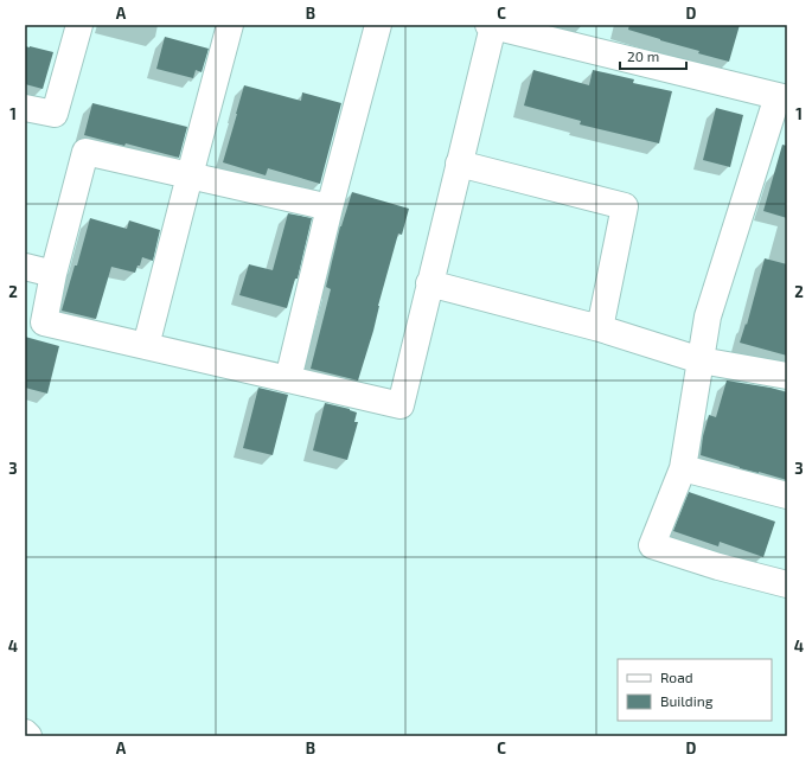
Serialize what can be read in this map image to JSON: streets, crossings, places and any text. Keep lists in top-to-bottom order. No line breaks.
{"legend":["Road","Building"],"scale_bar":"20 m","grid":{"columns":["A","B","C","D"],"rows":["1","2","3","4"]}}
